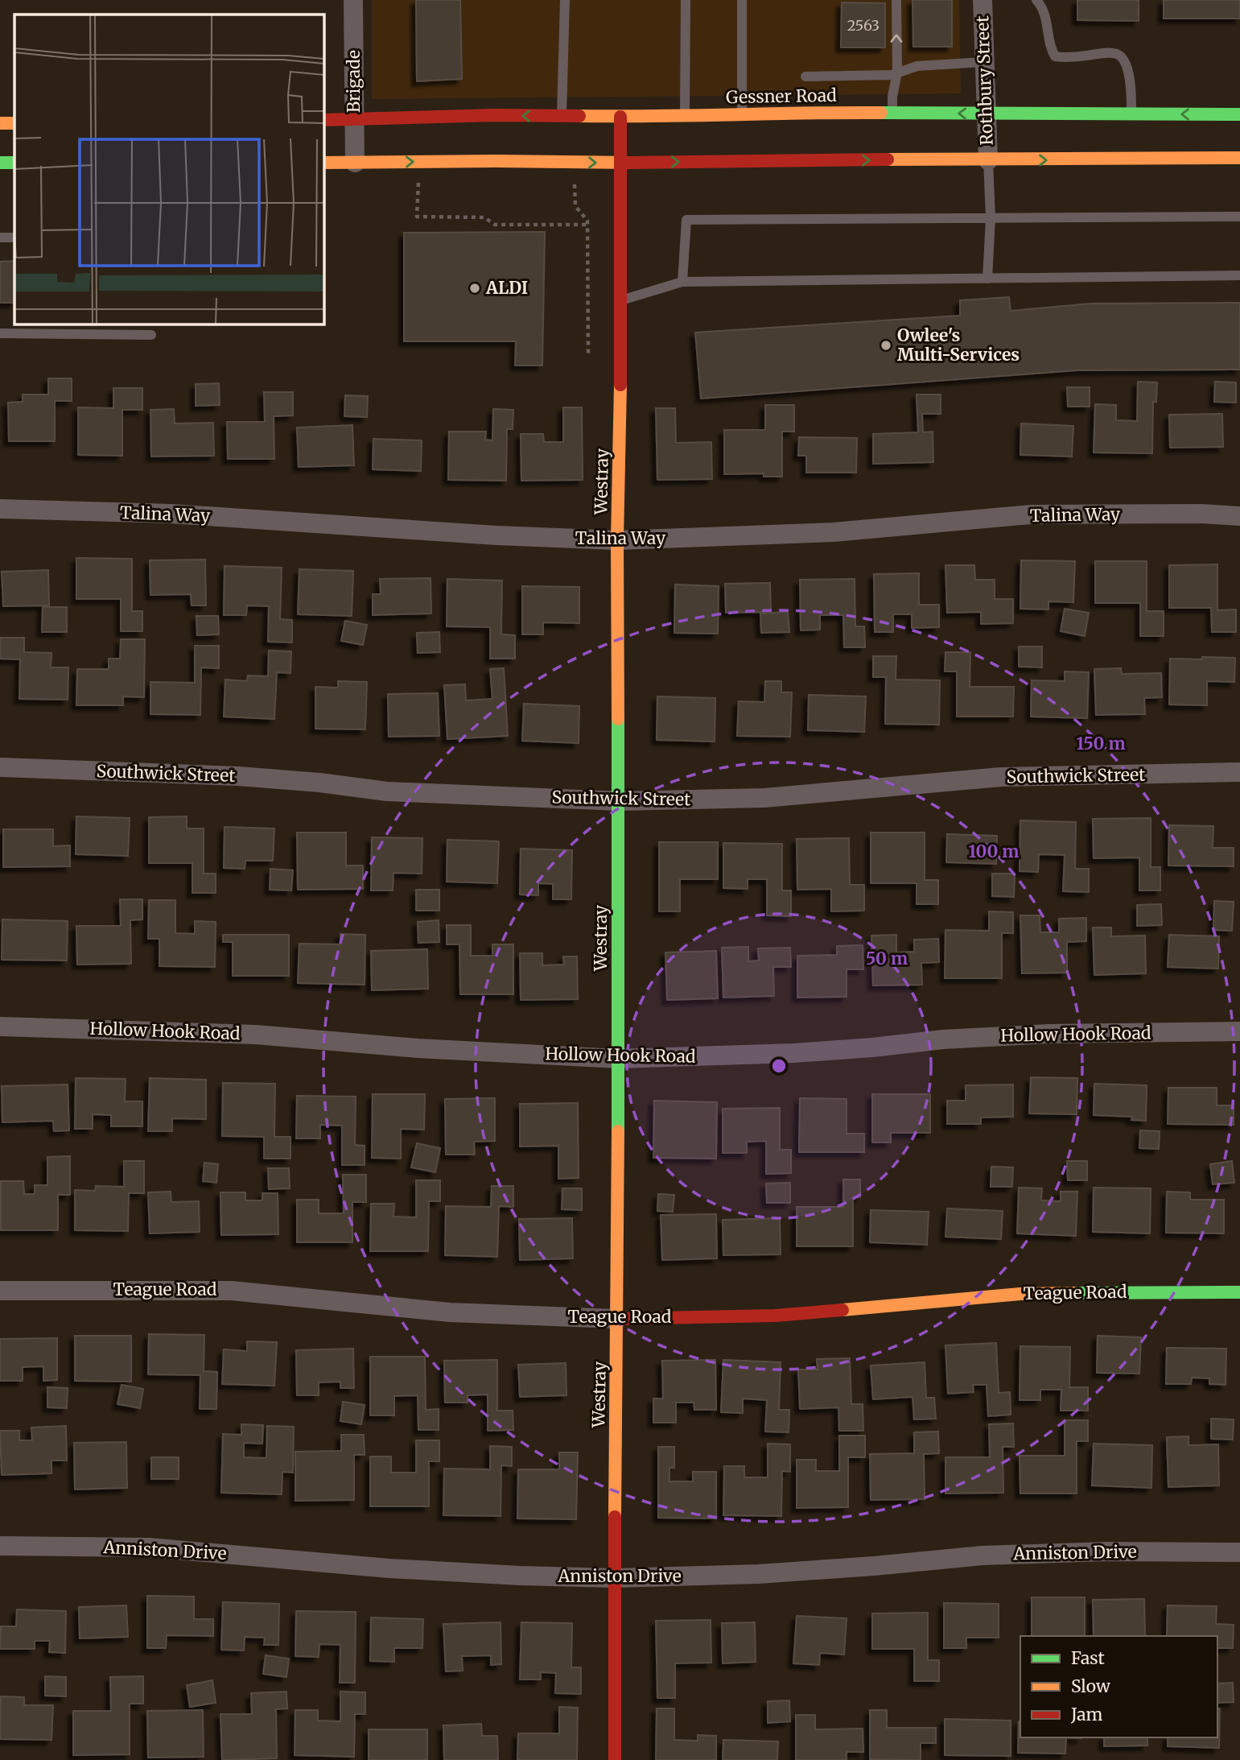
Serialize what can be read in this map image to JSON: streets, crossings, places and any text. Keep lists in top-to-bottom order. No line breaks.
{"streets":{"street":["Rothbury Street","Brigade","Gessner Road","Westray","Talina Way","Southwick Street","Hollow Hook Road","Teague Road","Anniston Drive"]},"crossings":[["Rothbury Street","Gessner Road"],["Brigade","Gessner Road"],["Gessner Road","Westray"],["Westray","Talina Way"],["Westray","Southwick Street"],["Westray","Hollow Hook Road"],["Westray","Teague Road"],["Westray","Anniston Drive"]],"places":["ALDI","Owlee's Multi-Services"],"house_numbers":["2563"],"legend":["Fast","Slow","Jam"],"rings":["150 m","100 m","50 m"]}
